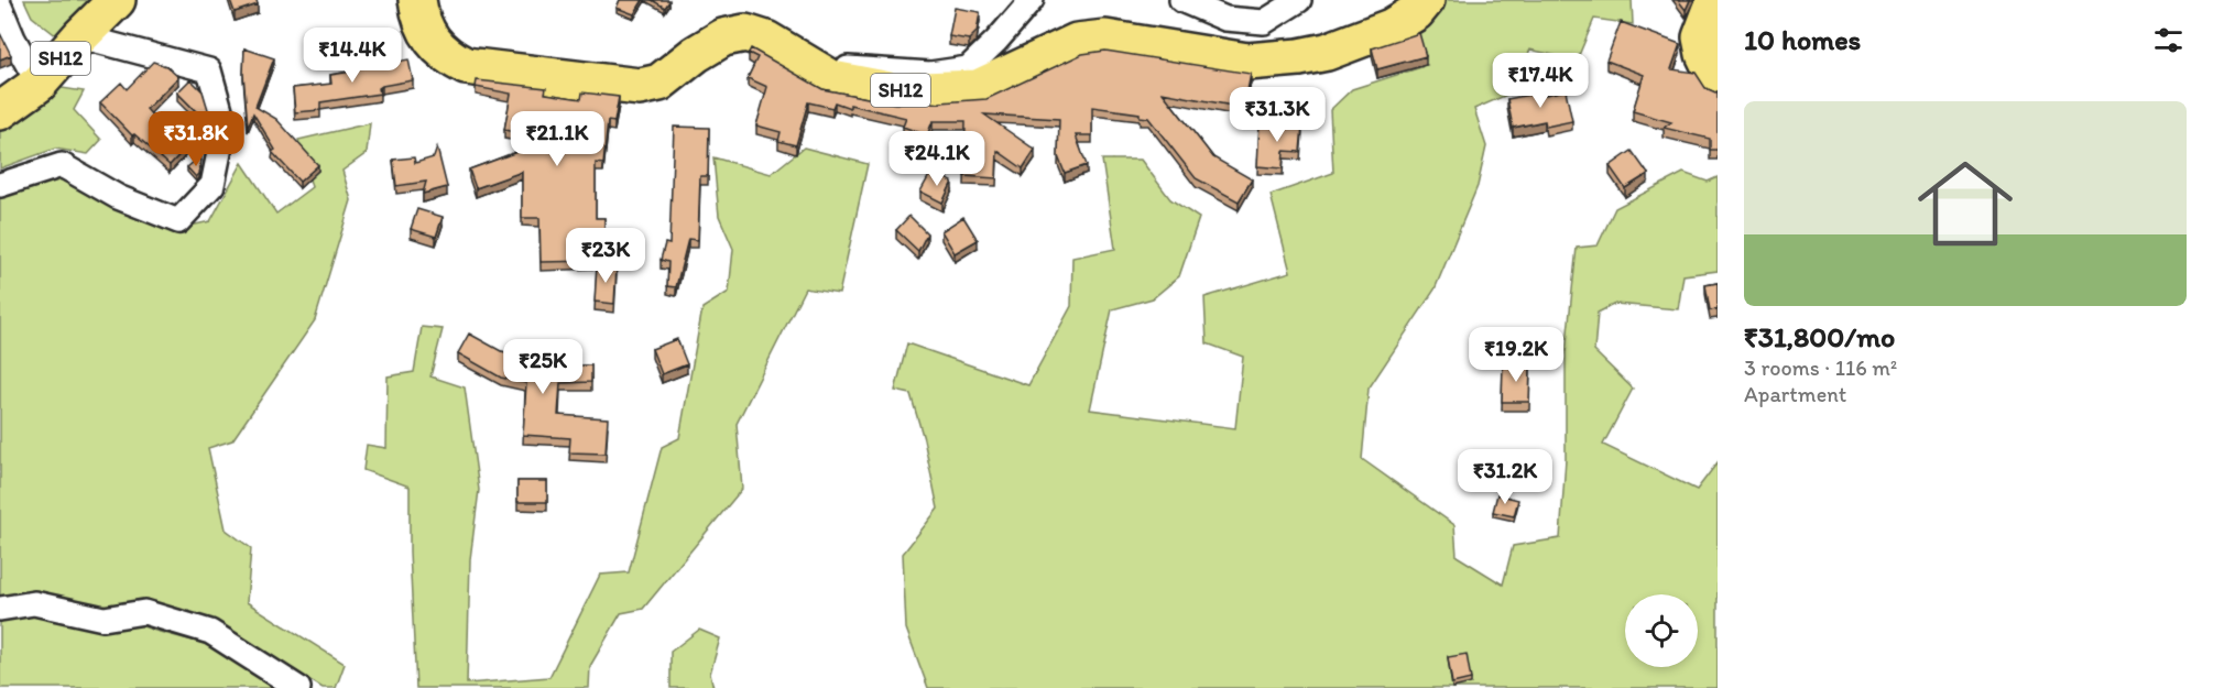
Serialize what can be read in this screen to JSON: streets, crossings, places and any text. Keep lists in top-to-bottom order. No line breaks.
{"streets":{"main road":["SH12"]},"page":{"heading":"10 homes","price":["₹14.4K","₹17.4K","₹31.3K","₹31.8K","₹21.1K","₹24.1K","₹23K","₹19.2K","₹25K","₹31.2K"],"list":[{"name":"₹31,800/mo","note":"3 rooms · 116 m² · Apartment"}]}}
